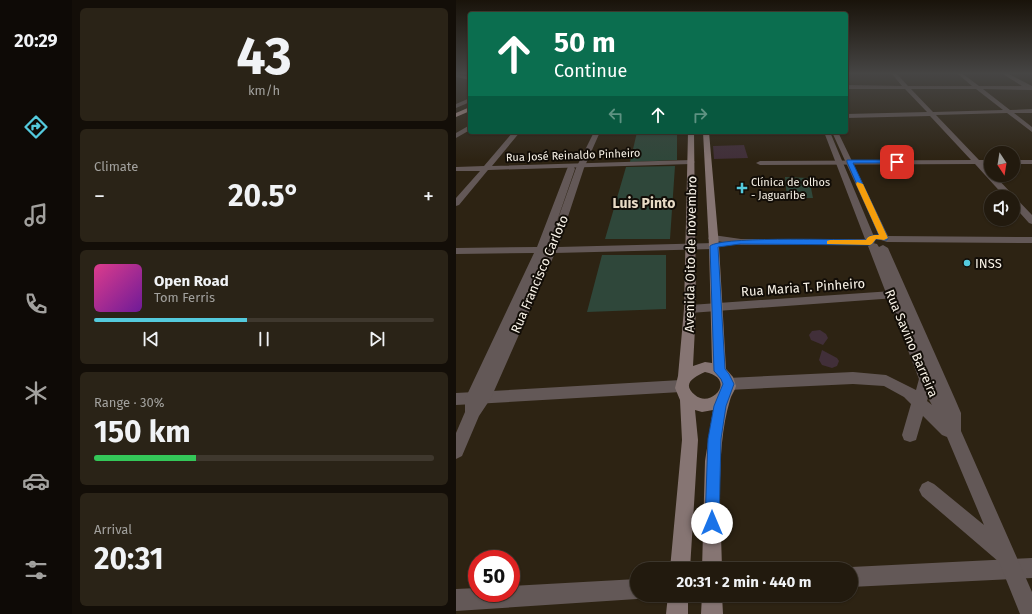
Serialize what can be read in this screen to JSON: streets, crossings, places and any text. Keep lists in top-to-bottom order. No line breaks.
{"streets":{"main road":["Avenida Oito de novembro"],"street":["Rua José Reinaldo Pinheiro","Rua Francisco Carloto","Rua Maria T. Pinheiro","Rua Savino Barreira"]},"crossings":[["Rua José Reinaldo Pinheiro","Avenida Oito de novembro"],["Rua José Reinaldo Pinheiro","Rua Francisco Carloto"],["Avenida Oito de novembro","Rua Maria T. Pinheiro"],["Avenida Oito de novembro","Rua Savino Barreira"],["Rua Maria T. Pinheiro","Rua Savino Barreira"]],"districts":["Luis Pinto"],"places":{"health":["Clínica de olhos - Jaguaribe"],"other":["INSS"]},"north":"bottom","page":{"tabs":"20:29","tile":[["43","km/h"],"Climate",["Range · 30%","150 km"],["Arrival","20:31"]],"turn":["50 m","Continue"],"heat":["−","20.5°","+"],"song":["Open Road","Tom Ferris"],"limit":"50","trip":"20:31 · 2 min · 440 m"}}
